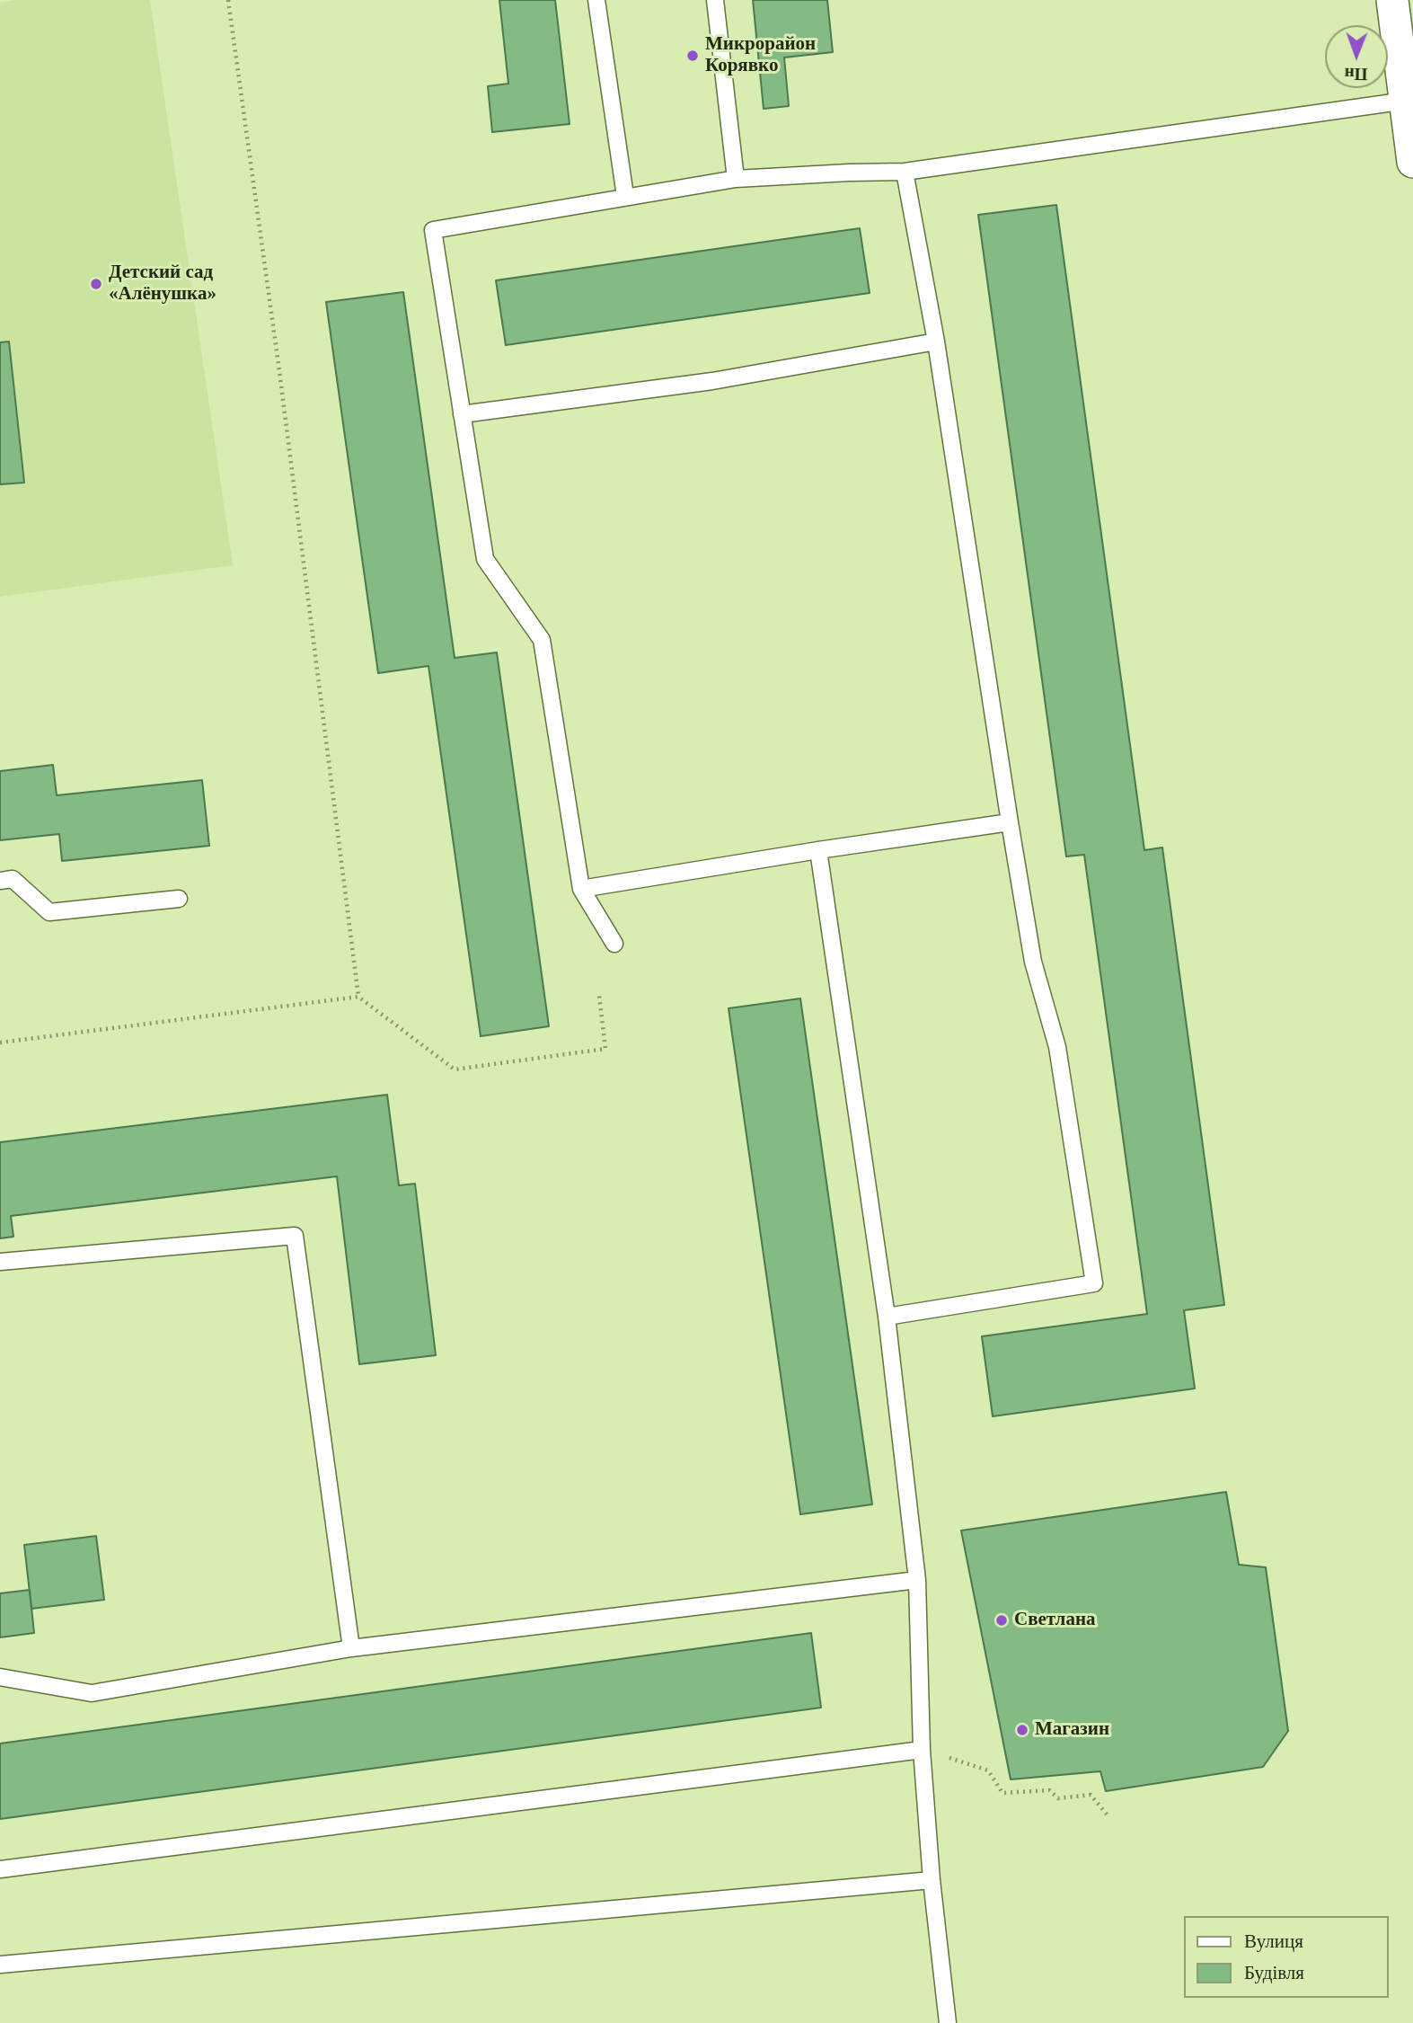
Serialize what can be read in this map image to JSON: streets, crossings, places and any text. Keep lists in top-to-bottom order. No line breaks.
{"places":["Микрорайон Корявко","Детский сад «Алёнушка»","Светлана","Магазин"],"legend":["Вулиця","Будівля"],"north":"bottom"}
